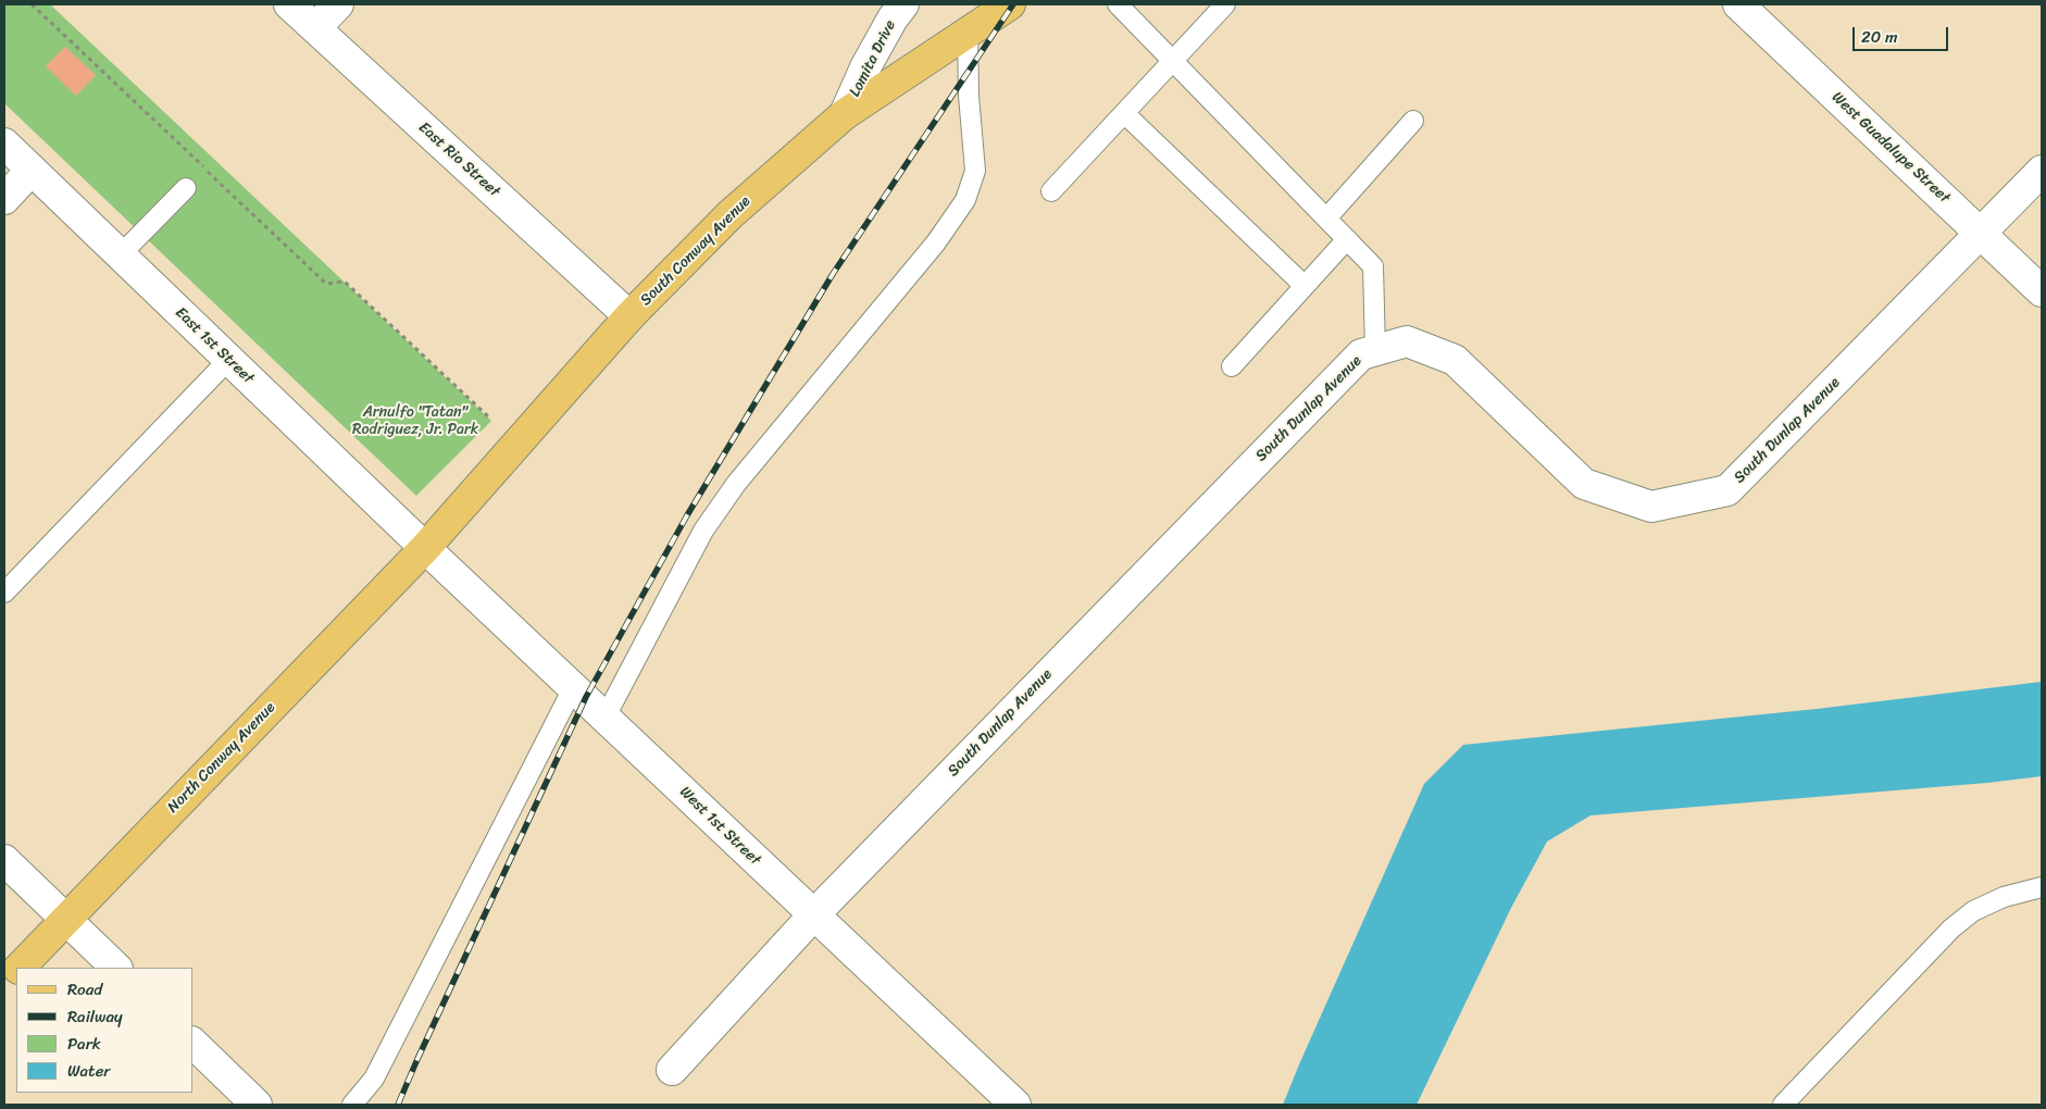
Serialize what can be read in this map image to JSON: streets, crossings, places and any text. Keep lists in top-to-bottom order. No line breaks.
{"streets":{"main road":["South Conway Avenue","North Conway Avenue"],"street":["Lomita Drive","West Guadalupe Street","East Rio Street","East 1st Street","South Dunlap Avenue","West 1st Street"]},"crossings":[["Lomita Drive","South Conway Avenue"],["West Guadalupe Street","South Dunlap Avenue"],["East Rio Street","South Conway Avenue"],["South Conway Avenue","East 1st Street"],["South Conway Avenue","North Conway Avenue"],["South Conway Avenue","West 1st Street"],["East 1st Street","North Conway Avenue"],["East 1st Street","West 1st Street"],["South Dunlap Avenue","West 1st Street"],["North Conway Avenue","West 1st Street"]],"parks":["Arnulfo \"Tatan\" Rodriguez, Jr. Park"],"legend":["Road","Railway","Park","Water"],"scale_bar":"20 m"}
